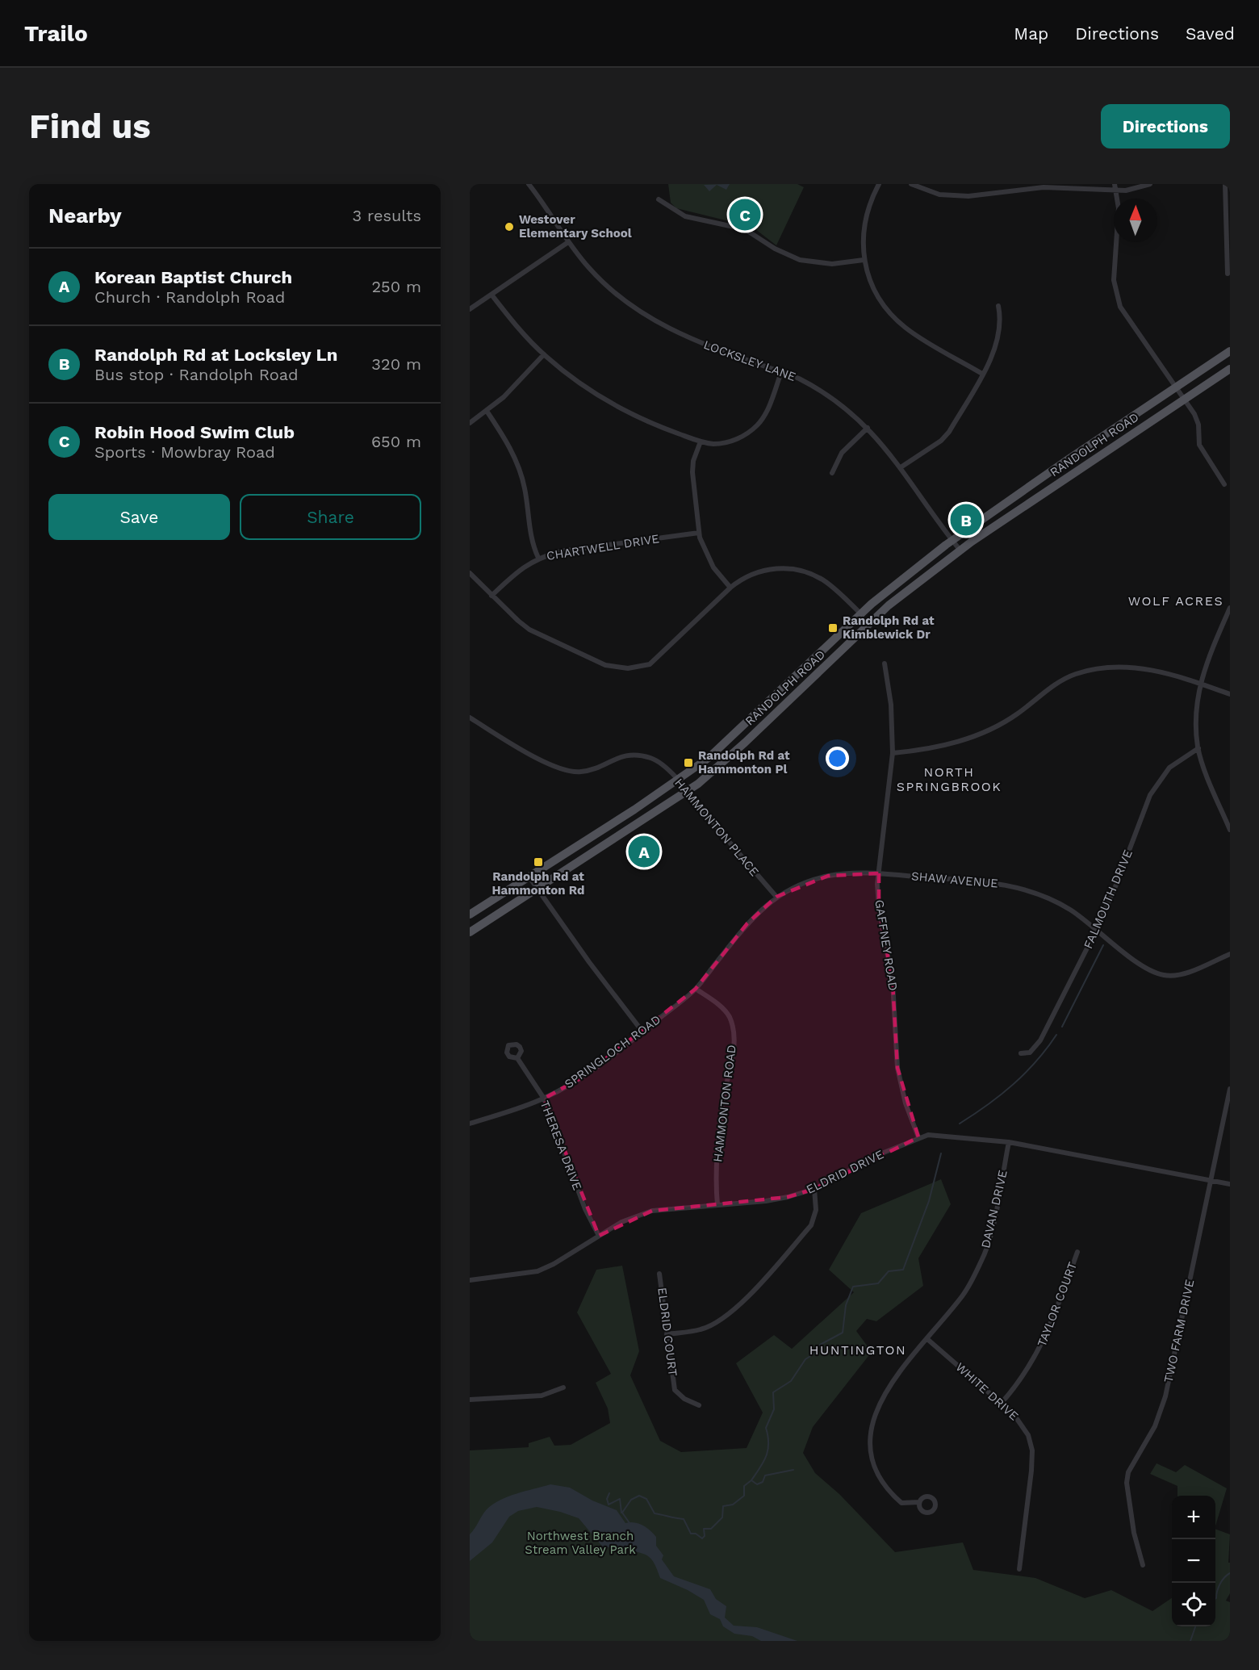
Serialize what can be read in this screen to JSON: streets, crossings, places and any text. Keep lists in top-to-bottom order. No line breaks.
{"streets":{"main road":["RANDOLPH ROAD"],"street":["LOCKSLEY LANE","CHARTWELL DRIVE","HAMMONTON PLACE","SHAW AVENUE","FALMOUTH DRIVE","GAFFNEY ROAD","SPRINGLOCH ROAD","HAMMONTON ROAD","THERESA DRIVE","ELDRID DRIVE","DAVAN DRIVE","TAYLOR COURT","TWO FARM DRIVE","ELDRID COURT","WHITE DRIVE"]},"crossings":[["LOCKSLEY LANE","RANDOLPH ROAD"],["RANDOLPH ROAD","HAMMONTON PLACE"],["HAMMONTON PLACE","SHAW AVENUE"],["SHAW AVENUE","FALMOUTH DRIVE"],["SHAW AVENUE","GAFFNEY ROAD"],["SHAW AVENUE","SPRINGLOCH ROAD"],["SHAW AVENUE","HAMMONTON ROAD"],["GAFFNEY ROAD","ELDRID DRIVE"],["SPRINGLOCH ROAD","HAMMONTON ROAD"],["SPRINGLOCH ROAD","THERESA DRIVE"],["HAMMONTON ROAD","ELDRID DRIVE"],["THERESA DRIVE","ELDRID DRIVE"],["ELDRID DRIVE","DAVAN DRIVE"],["ELDRID DRIVE","TWO FARM DRIVE"],["DAVAN DRIVE","WHITE DRIVE"],["TAYLOR COURT","WHITE DRIVE"]],"districts":["WOLF ACRES","NORTH SPRINGBROOK","HUNTINGTON"],"parks":["Northwest Branch Stream Valley Park"],"places":{"other":["Westover Elementary School"],"transit":["Randolph Rd at Kimblewick Dr","Randolph Rd at Hammonton Pl","Randolph Rd at Hammonton Rd"]},"north":"top","page":{"header":"Trailo","nav":["Map","Directions","Saved"],"buttons":["Directions",["Save","Share"]],"title":"Find us","heading":["Nearby","3 results"],"pins":["C","B","A"],"list":[{"mark":"A","name":"Korean Baptist Church","note":"Church · Randolph Road","value":"250 m"},{"mark":"B","name":"Randolph Rd at Locksley Ln","note":"Bus stop · Randolph Road","value":"320 m"},{"mark":"C","name":"Robin Hood Swim Club","note":"Sports · Mowbray Road","value":"650 m"}],"map_buttons":["+","−"]}}
